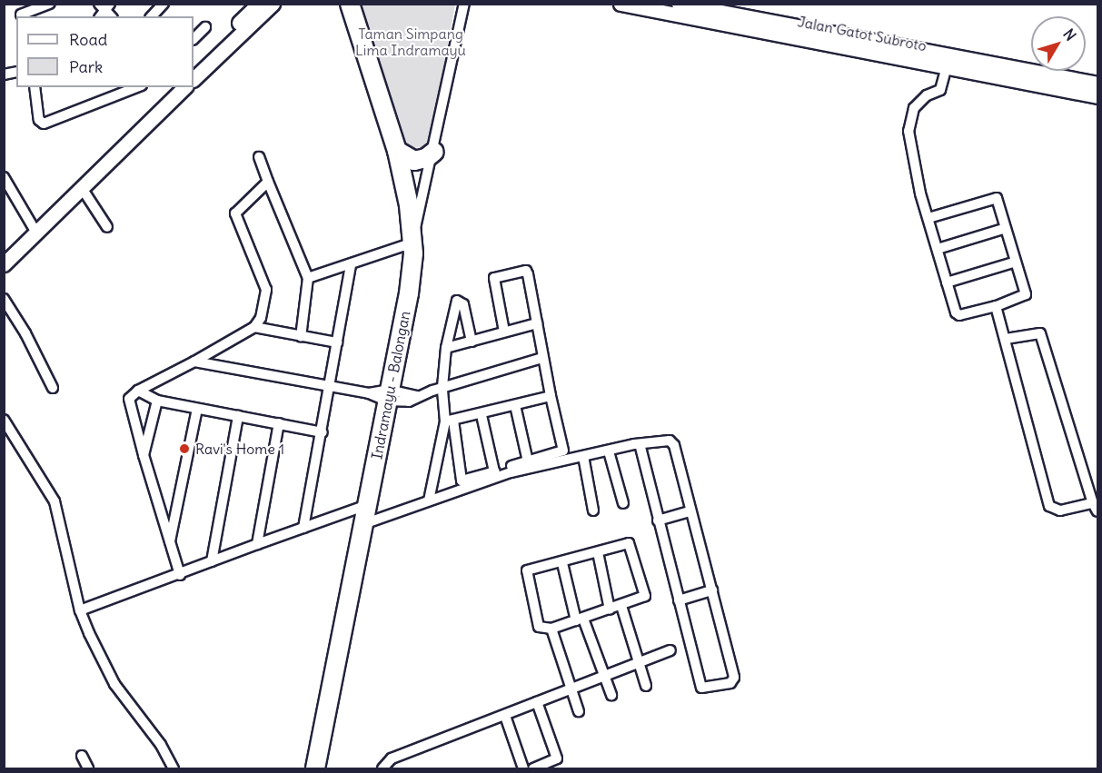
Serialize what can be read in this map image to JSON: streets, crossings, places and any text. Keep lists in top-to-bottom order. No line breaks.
{"streets":{"highway":["Indramayu - Balongan"],"street":["Jalan Gatot Subroto"]},"parks":["Taman Simpang Lima Indramayu"],"places":["Ravi's Home 1"],"legend":["Road","Park"],"north":"top right"}
